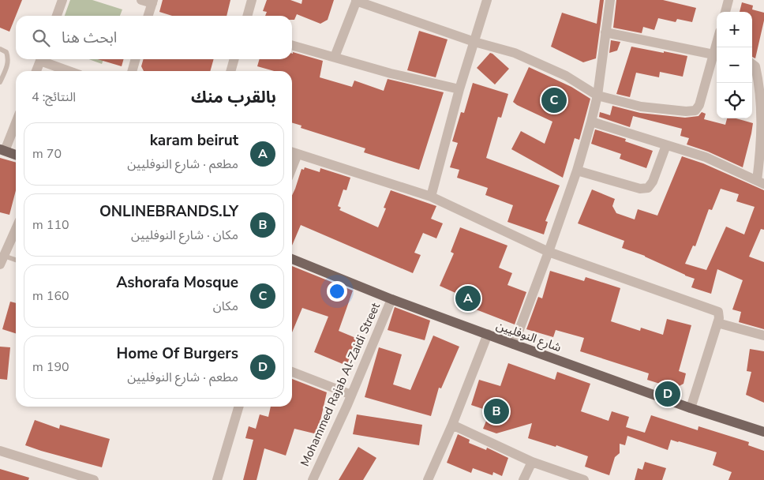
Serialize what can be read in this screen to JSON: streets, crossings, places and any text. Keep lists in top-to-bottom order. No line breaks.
{"streets":{"main road":["شارع النوفليين"],"street":["Mohammed Rajab Al-Zaidi Street"]},"crossings":[["شارع النوفليين","Mohammed Rajab Al-Zaidi Street"]],"page":{"map_buttons":["+","−"],"search":"ابحث هنا","heading":["بالقرب منك","النتائج: 4"],"pins":["C","A","D","B"],"list":[{"mark":"A","name":"karam beirut","note":"مطعم · شارع النوفليين","value":"70 m"},{"mark":"B","name":"ONLINEBRANDS.LY","note":"مكان · شارع النوفليين","value":"110 m"},{"mark":"C","name":"Ashorafa Mosque","note":"مكان","value":"160 m"},{"mark":"D","name":"Home Of Burgers","note":"مطعم · شارع النوفليين","value":"190 m"}]}}
